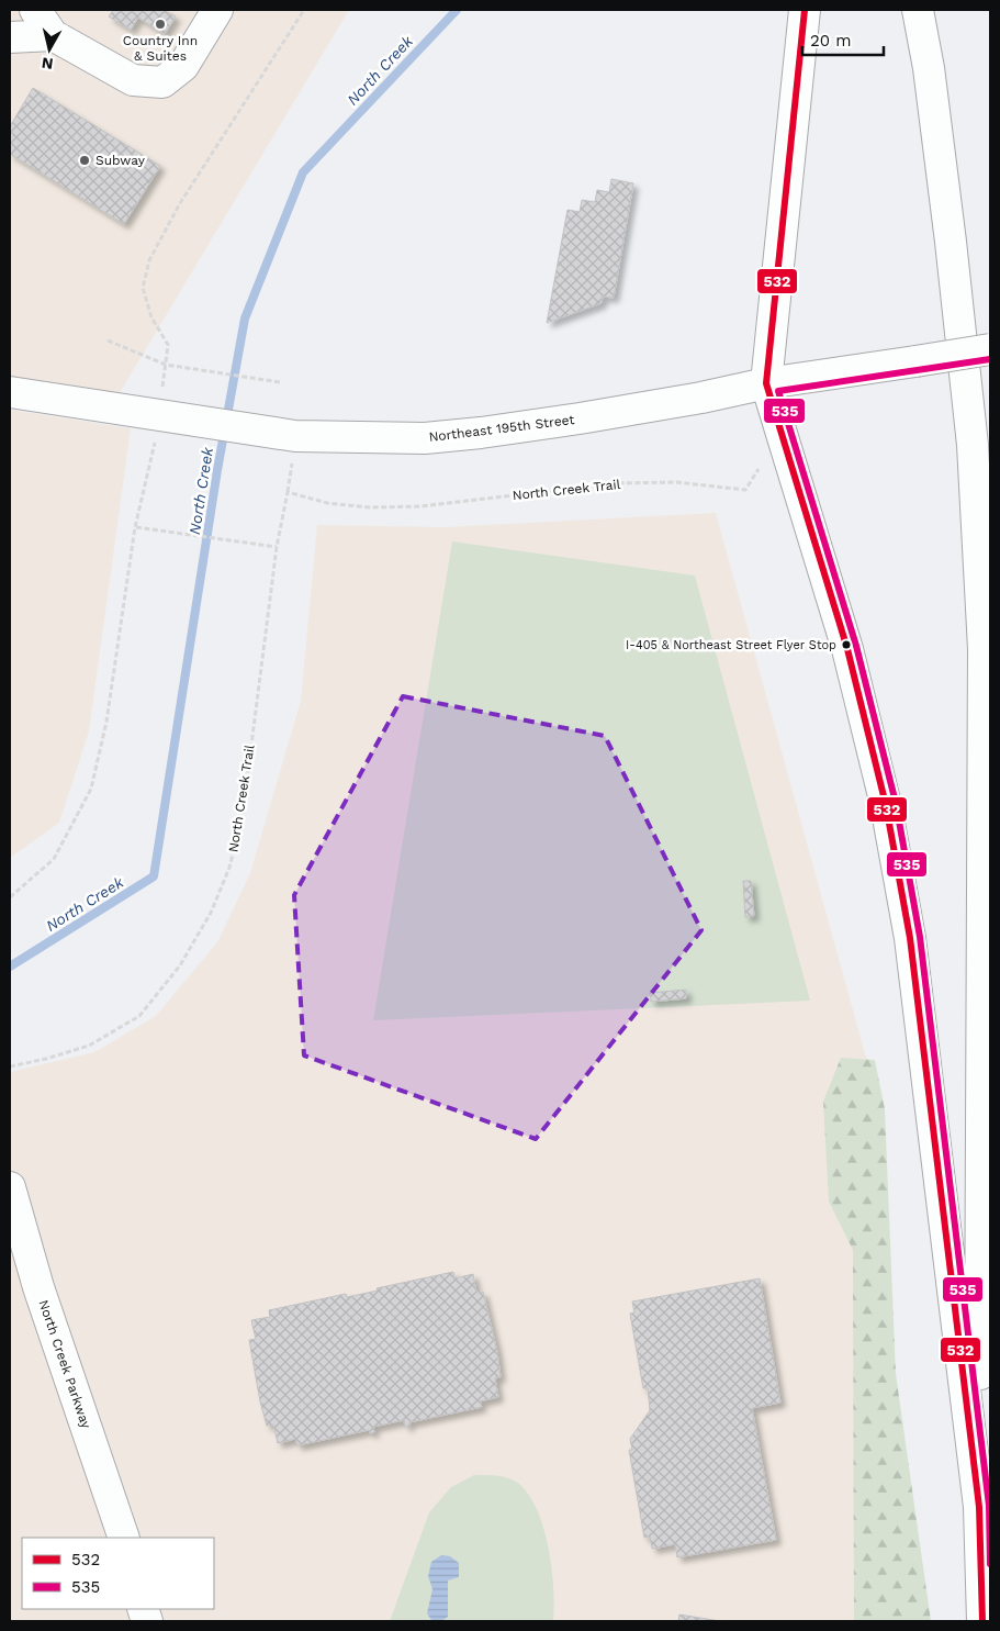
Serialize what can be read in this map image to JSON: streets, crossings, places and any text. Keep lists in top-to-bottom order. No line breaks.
{"streets":{"main road":["Northeast 195th Street","North Creek Parkway"],"path":["North Creek Trail"]},"water":["North Creek"],"places":["Country Inn & Suites","Subway","I-405 & Northeast Street Flyer Stop"],"lines":["transit line 532","transit line 535"],"legend":["532","535"],"scale_bar":"20 m","north":"bottom"}
